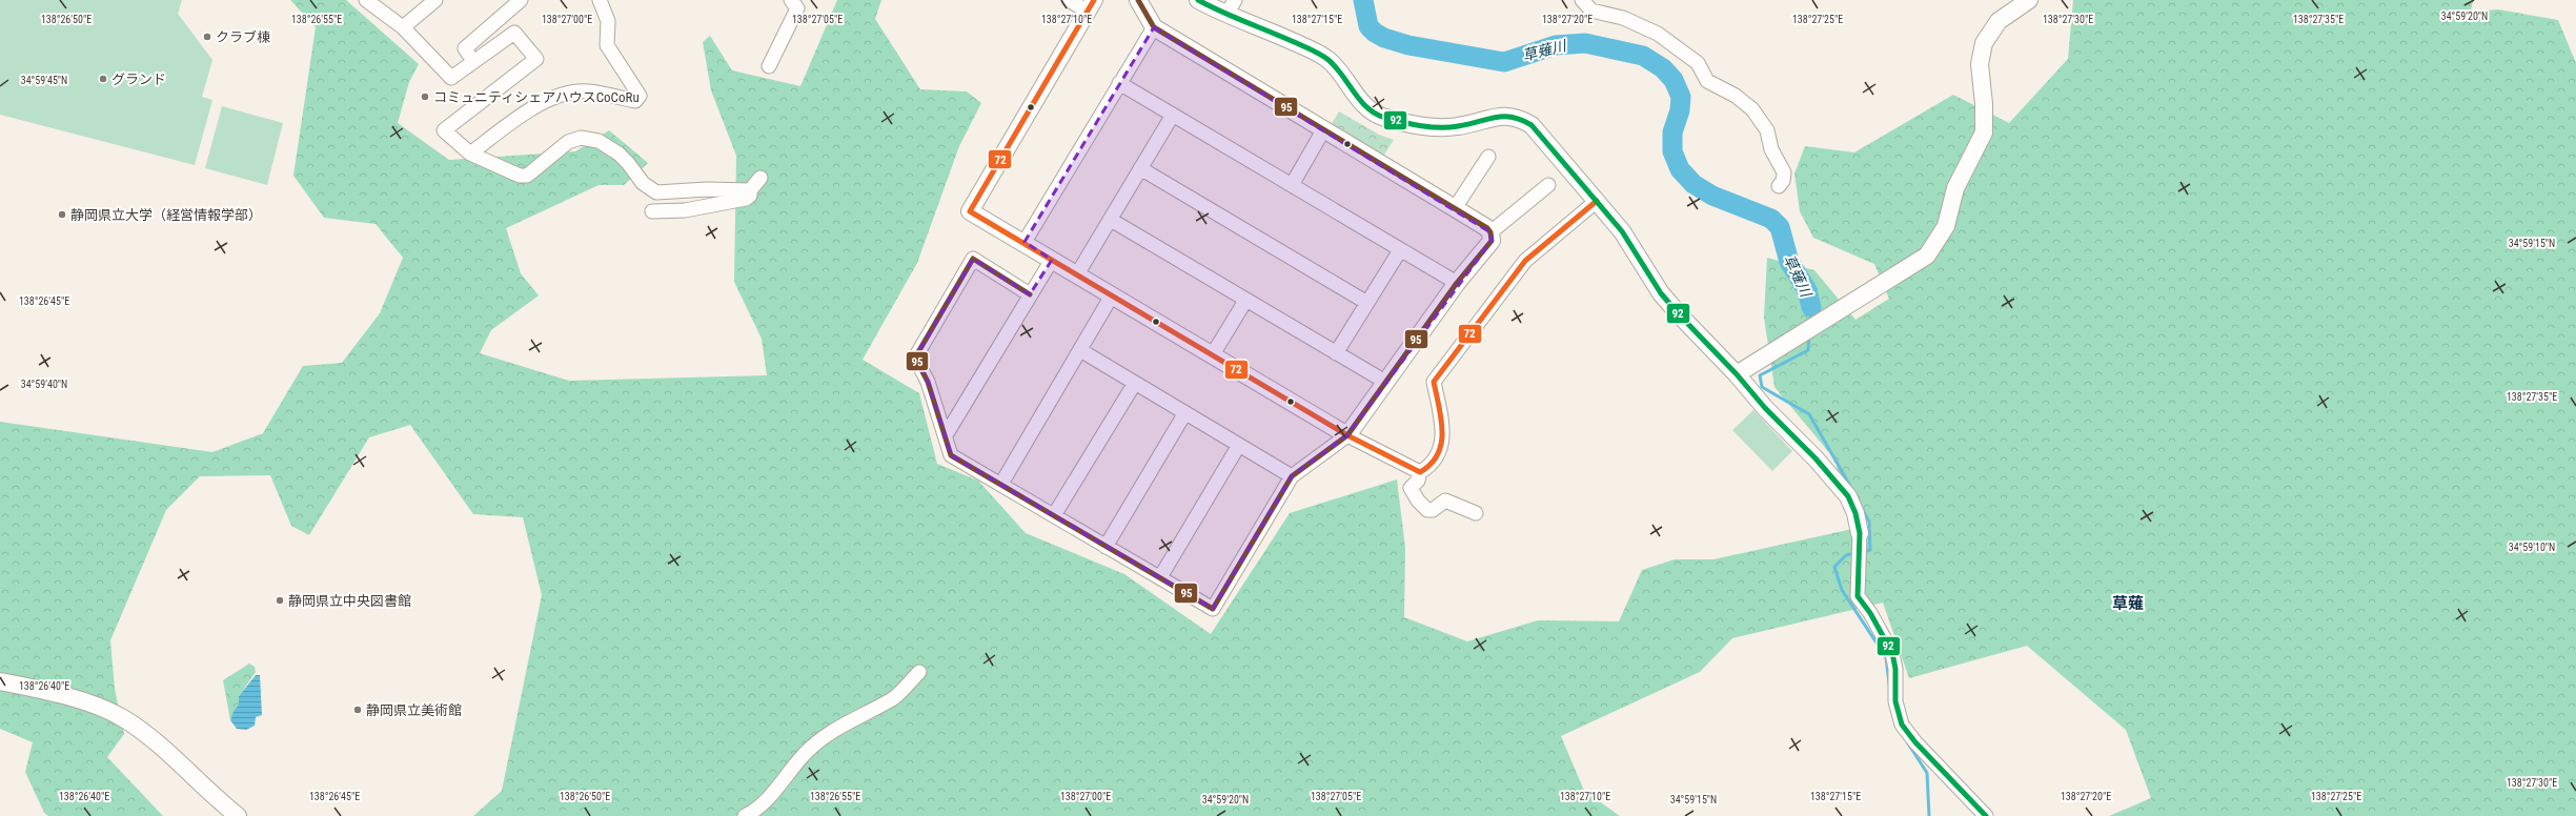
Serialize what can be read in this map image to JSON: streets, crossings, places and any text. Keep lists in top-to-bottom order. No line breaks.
{"districts":["草薙"],"water":["草薙川"],"places":["クラブ棟","グランド","コミュニティシェアハウスCoCoRu","静岡県立大学（経営情報学部）","静岡県立中央図書館","静岡県立美術館"],"lines":["transit line 72","transit line 92","transit line 95"],"coordinates":["34°59'20\"N","138°27'30\"E","138°26'50\"E","138°26'55\"E","138°27'00\"E","138°27'05\"E","138°27'10\"E","138°27'15\"E","138°27'20\"E","138°27'25\"E","138°27'35\"E","34°59'45\"N","34°59'15\"N","138°26'45\"E","34°59'40\"N","34°59'10\"N","138°26'40\"E"]}
